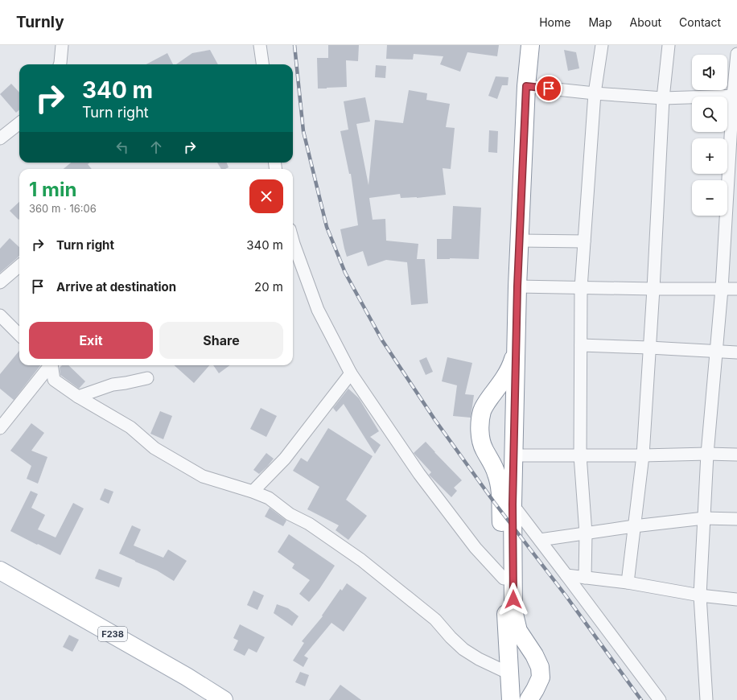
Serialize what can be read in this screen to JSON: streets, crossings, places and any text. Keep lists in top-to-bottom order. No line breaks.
{"streets":{"main road":["F238"]},"page":{"header":"Turnly","nav":["Home","Map","About","Contact"],"map_buttons":["+","−"],"turn":["340 m","Turn right"],"heading":["1 min","360 m · 16:06"],"list":[{"name":"Turn right","value":"340 m"},{"name":"Arrive at destination","value":"20 m"}],"buttons":["Exit","Share"]}}
